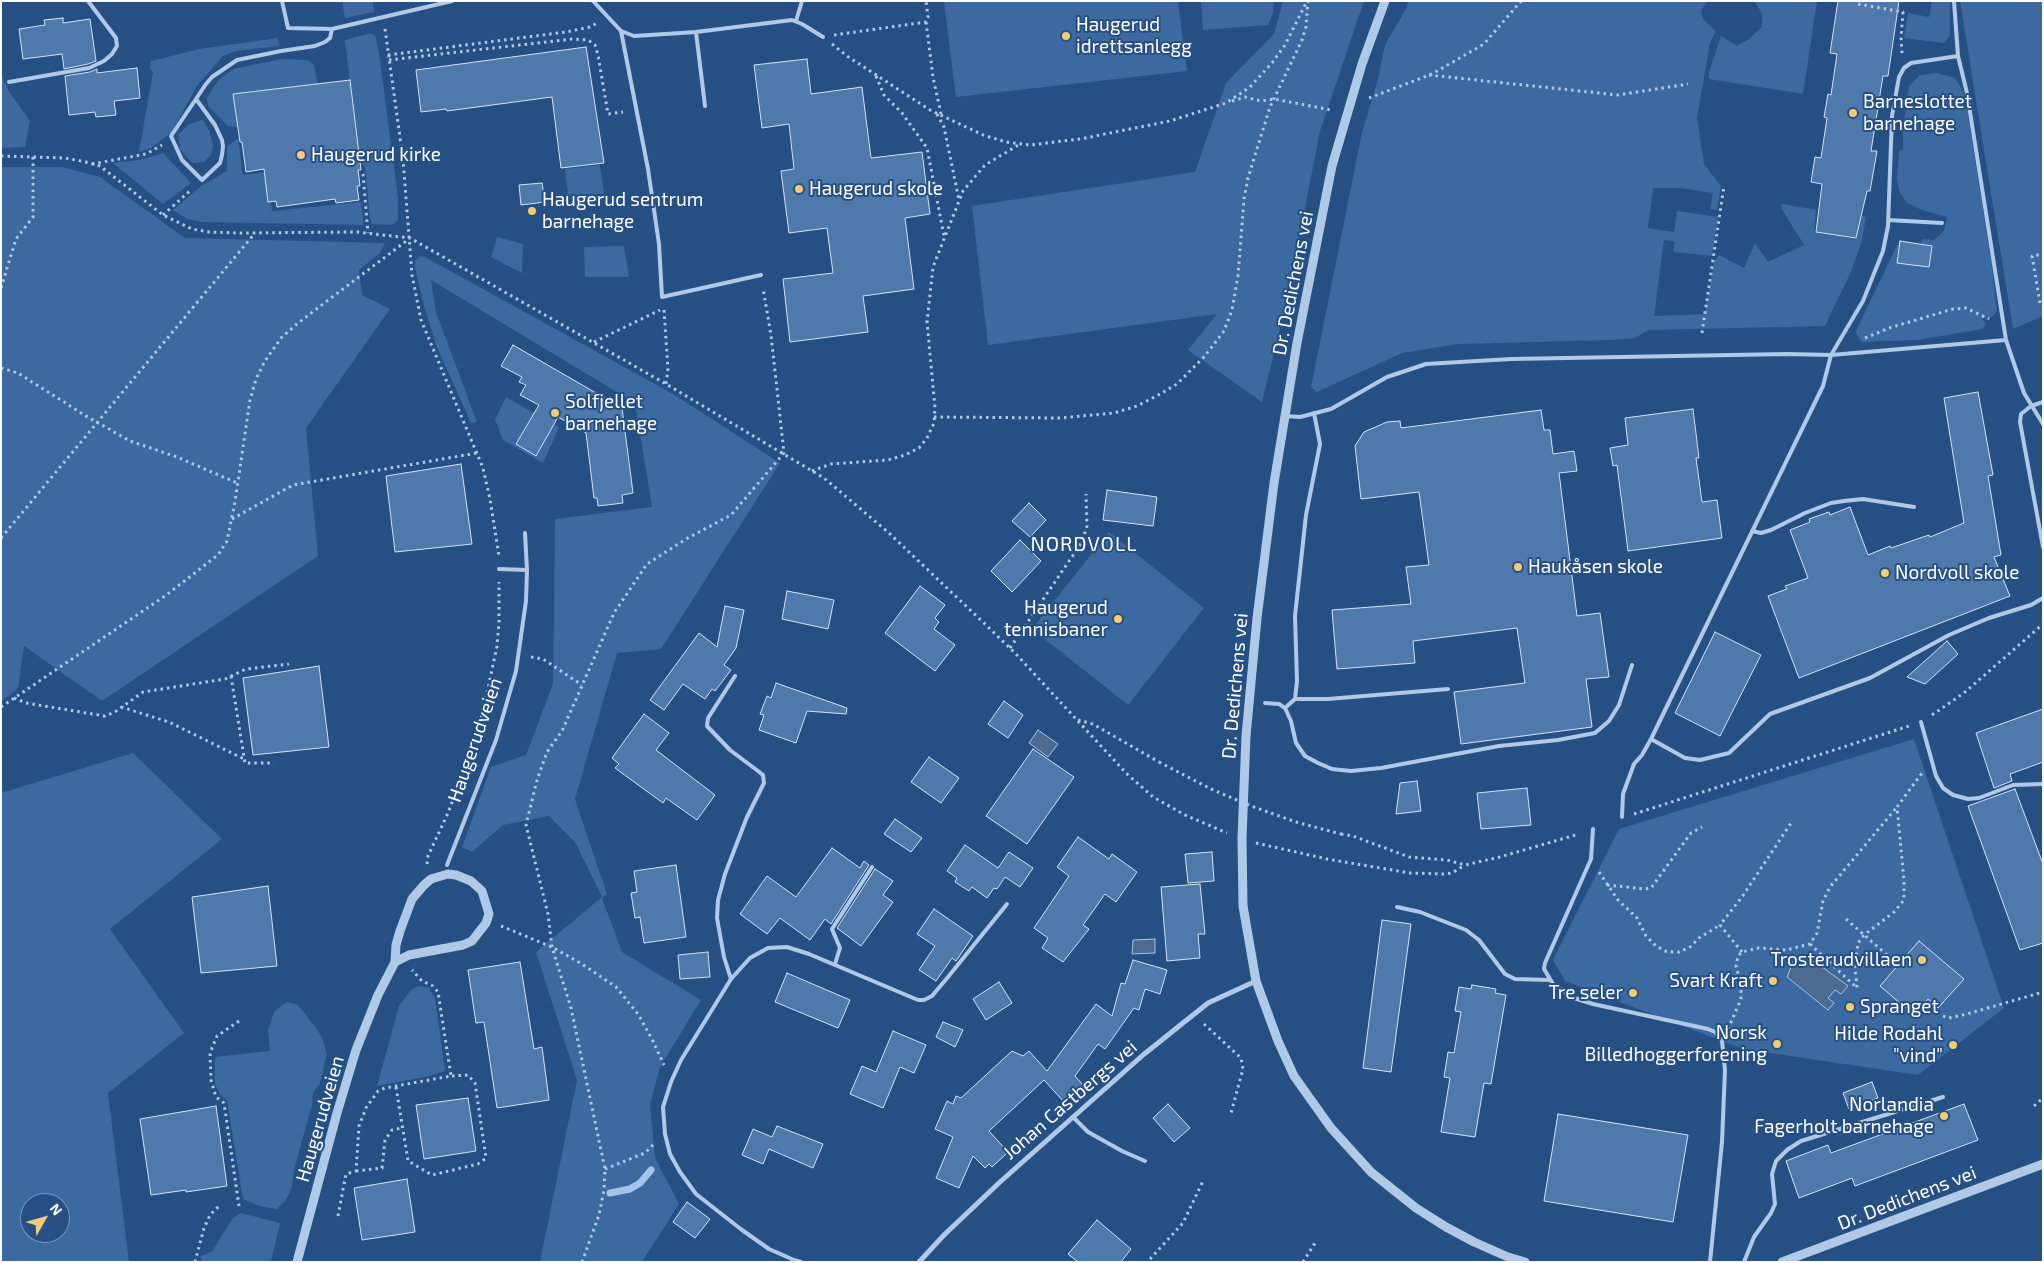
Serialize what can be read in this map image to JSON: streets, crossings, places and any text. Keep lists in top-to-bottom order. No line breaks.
{"streets":{"street":["Dr. Dedichens vei","Haugerudveien","Johan Castbergs vei"]},"crossings":[["Dr. Dedichens vei","Johan Castbergs vei"]],"districts":["NORDVOLL"],"places":["Haugerud idrettsanlegg","Barneslottet barnehage","Haugerud kirke","Haugerud skole","Haugerud sentrum barnehage","Solfjellet barnehage","Haukåsen skole","Nordvoll skole","Haugerud tennisbaner","Trosterudvillaen","Svart Kraft","Tre seler","Spranget","Norsk Billedhoggerforening","Hilde Rodahl \"vind\"","Norlandia Fagerholt barnehage"],"north":"top right"}
